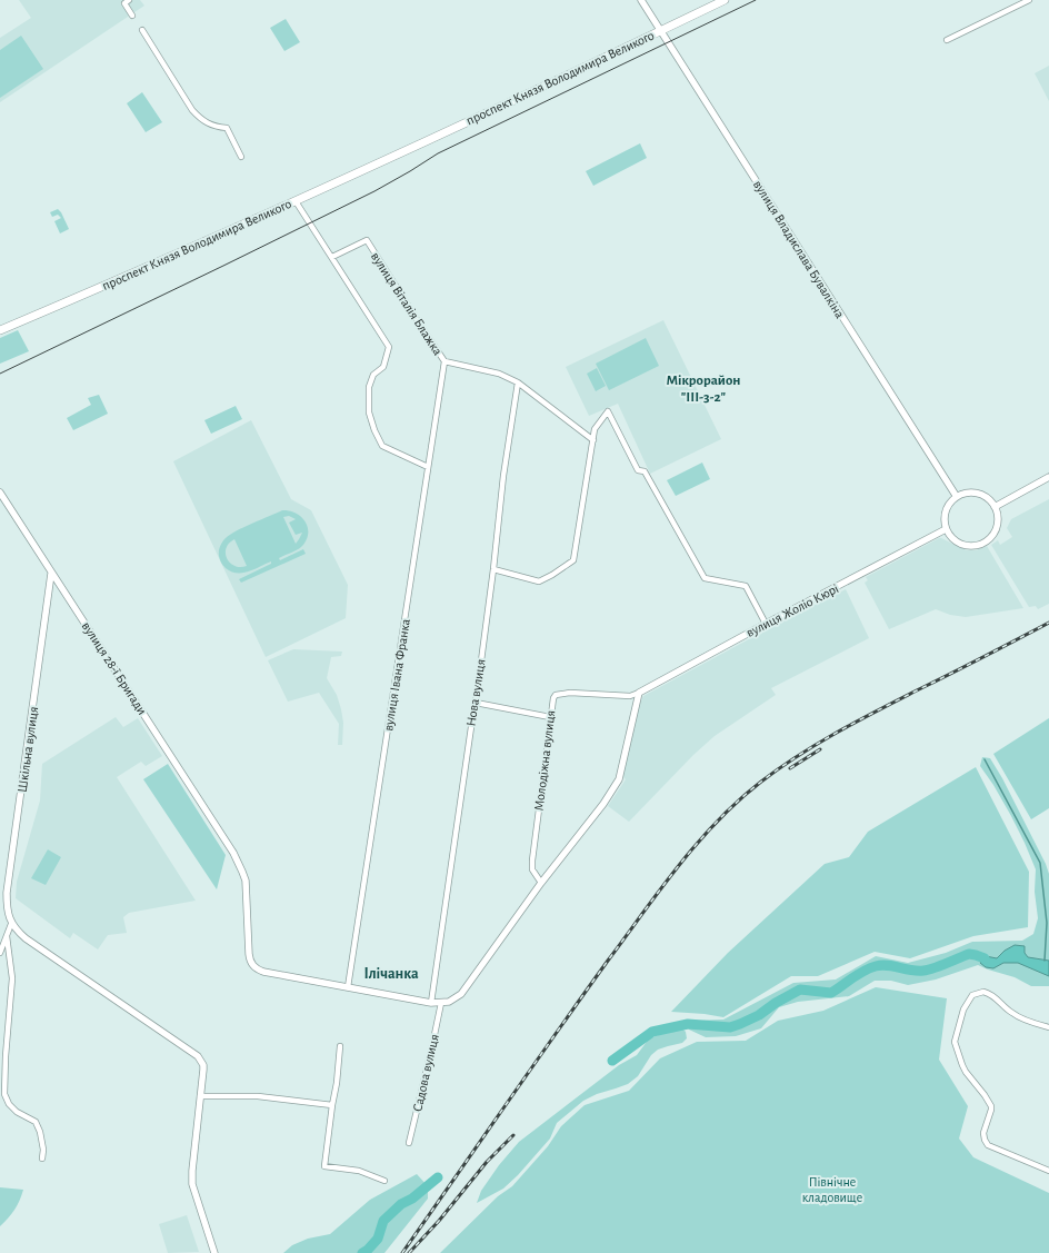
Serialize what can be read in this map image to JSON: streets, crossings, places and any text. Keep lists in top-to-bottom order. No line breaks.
{"streets":{"highway":["проспект Князя Володимира Великого"],"street":["вулиця Владислава Бувалкіна","вулиця Віталія Блажка","вулиця Жоліо Кюрі","вулиця 28-ї Бригади","вулиця Івана Франка","Нова вулиця","Шкільна вулиця","Молодіжна вулиця","Садова вулиця"]},"crossings":[["проспект Князя Володимира Великого","вулиця Владислава Бувалкіна"],["вулиця Владислава Бувалкіна","вулиця Жоліо Кюрі"],["вулиця Віталія Блажка","вулиця Івана Франка"],["вулиця Віталія Блажка","Нова вулиця"],["вулиця Жоліо Кюрі","Молодіжна вулиця"],["вулиця 28-ї Бригади","вулиця Івана Франка"],["вулиця 28-ї Бригади","Шкільна вулиця"]],"districts":["Мікрорайон \"ІІІ-3-2\"","Ілічанка"],"parks":["Північне кладовище"]}
